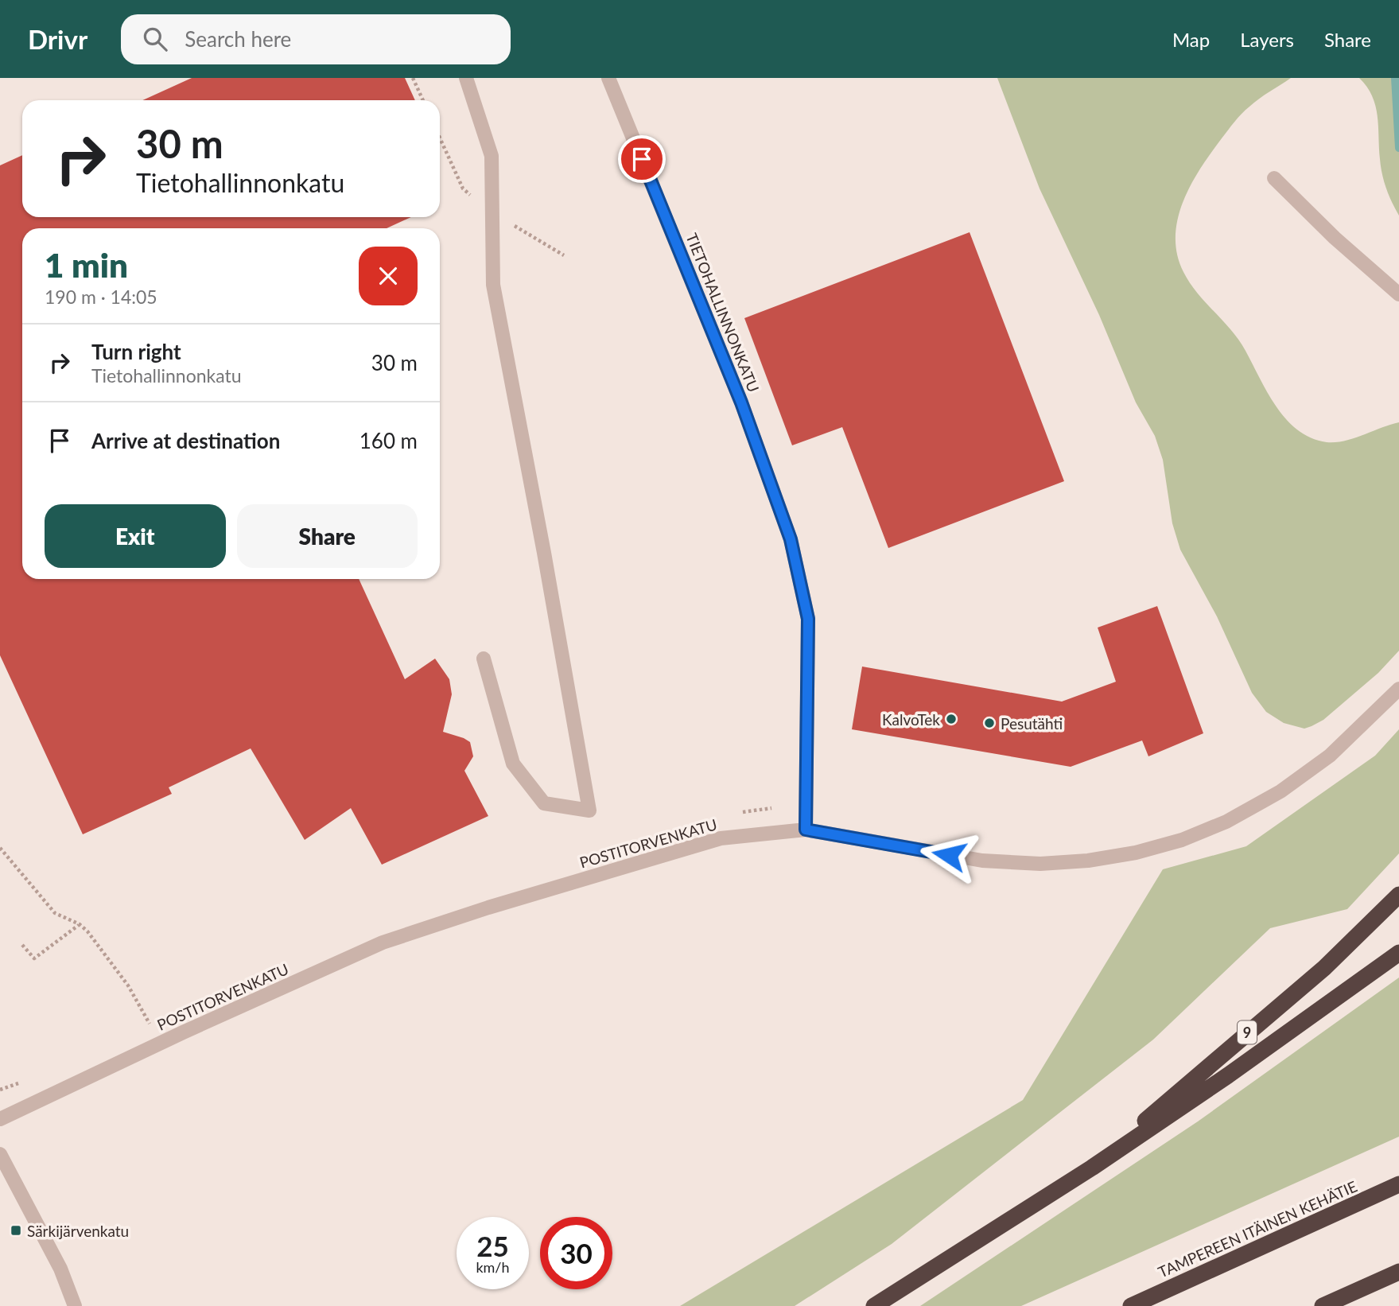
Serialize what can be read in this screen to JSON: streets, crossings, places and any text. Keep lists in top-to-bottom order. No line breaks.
{"streets":{"highway":["9","TAMPEREEN ITÄINEN KEHÄTIE"],"street":["TIETOHALLINNONKATU","POSTITORVENKATU"]},"crossings":[["TIETOHALLINNONKATU","POSTITORVENKATU"]],"places":{"other":["KalvoTek","Pesutähti"],"transit":["Särkijärvenkatu"]},"page":{"header":"Drivr","search":"Search here","nav":["Map","Layers","Share"],"turn":["30 m","Tietohallinnonkatu"],"heading":["1 min","190 m · 14:05"],"list":[{"name":"Turn right","note":"Tietohallinnonkatu","value":"30 m"},{"name":"Arrive at destination","value":"160 m"}],"buttons":["Exit","Share"],"speed":"25 km/h","limit":"30"}}
